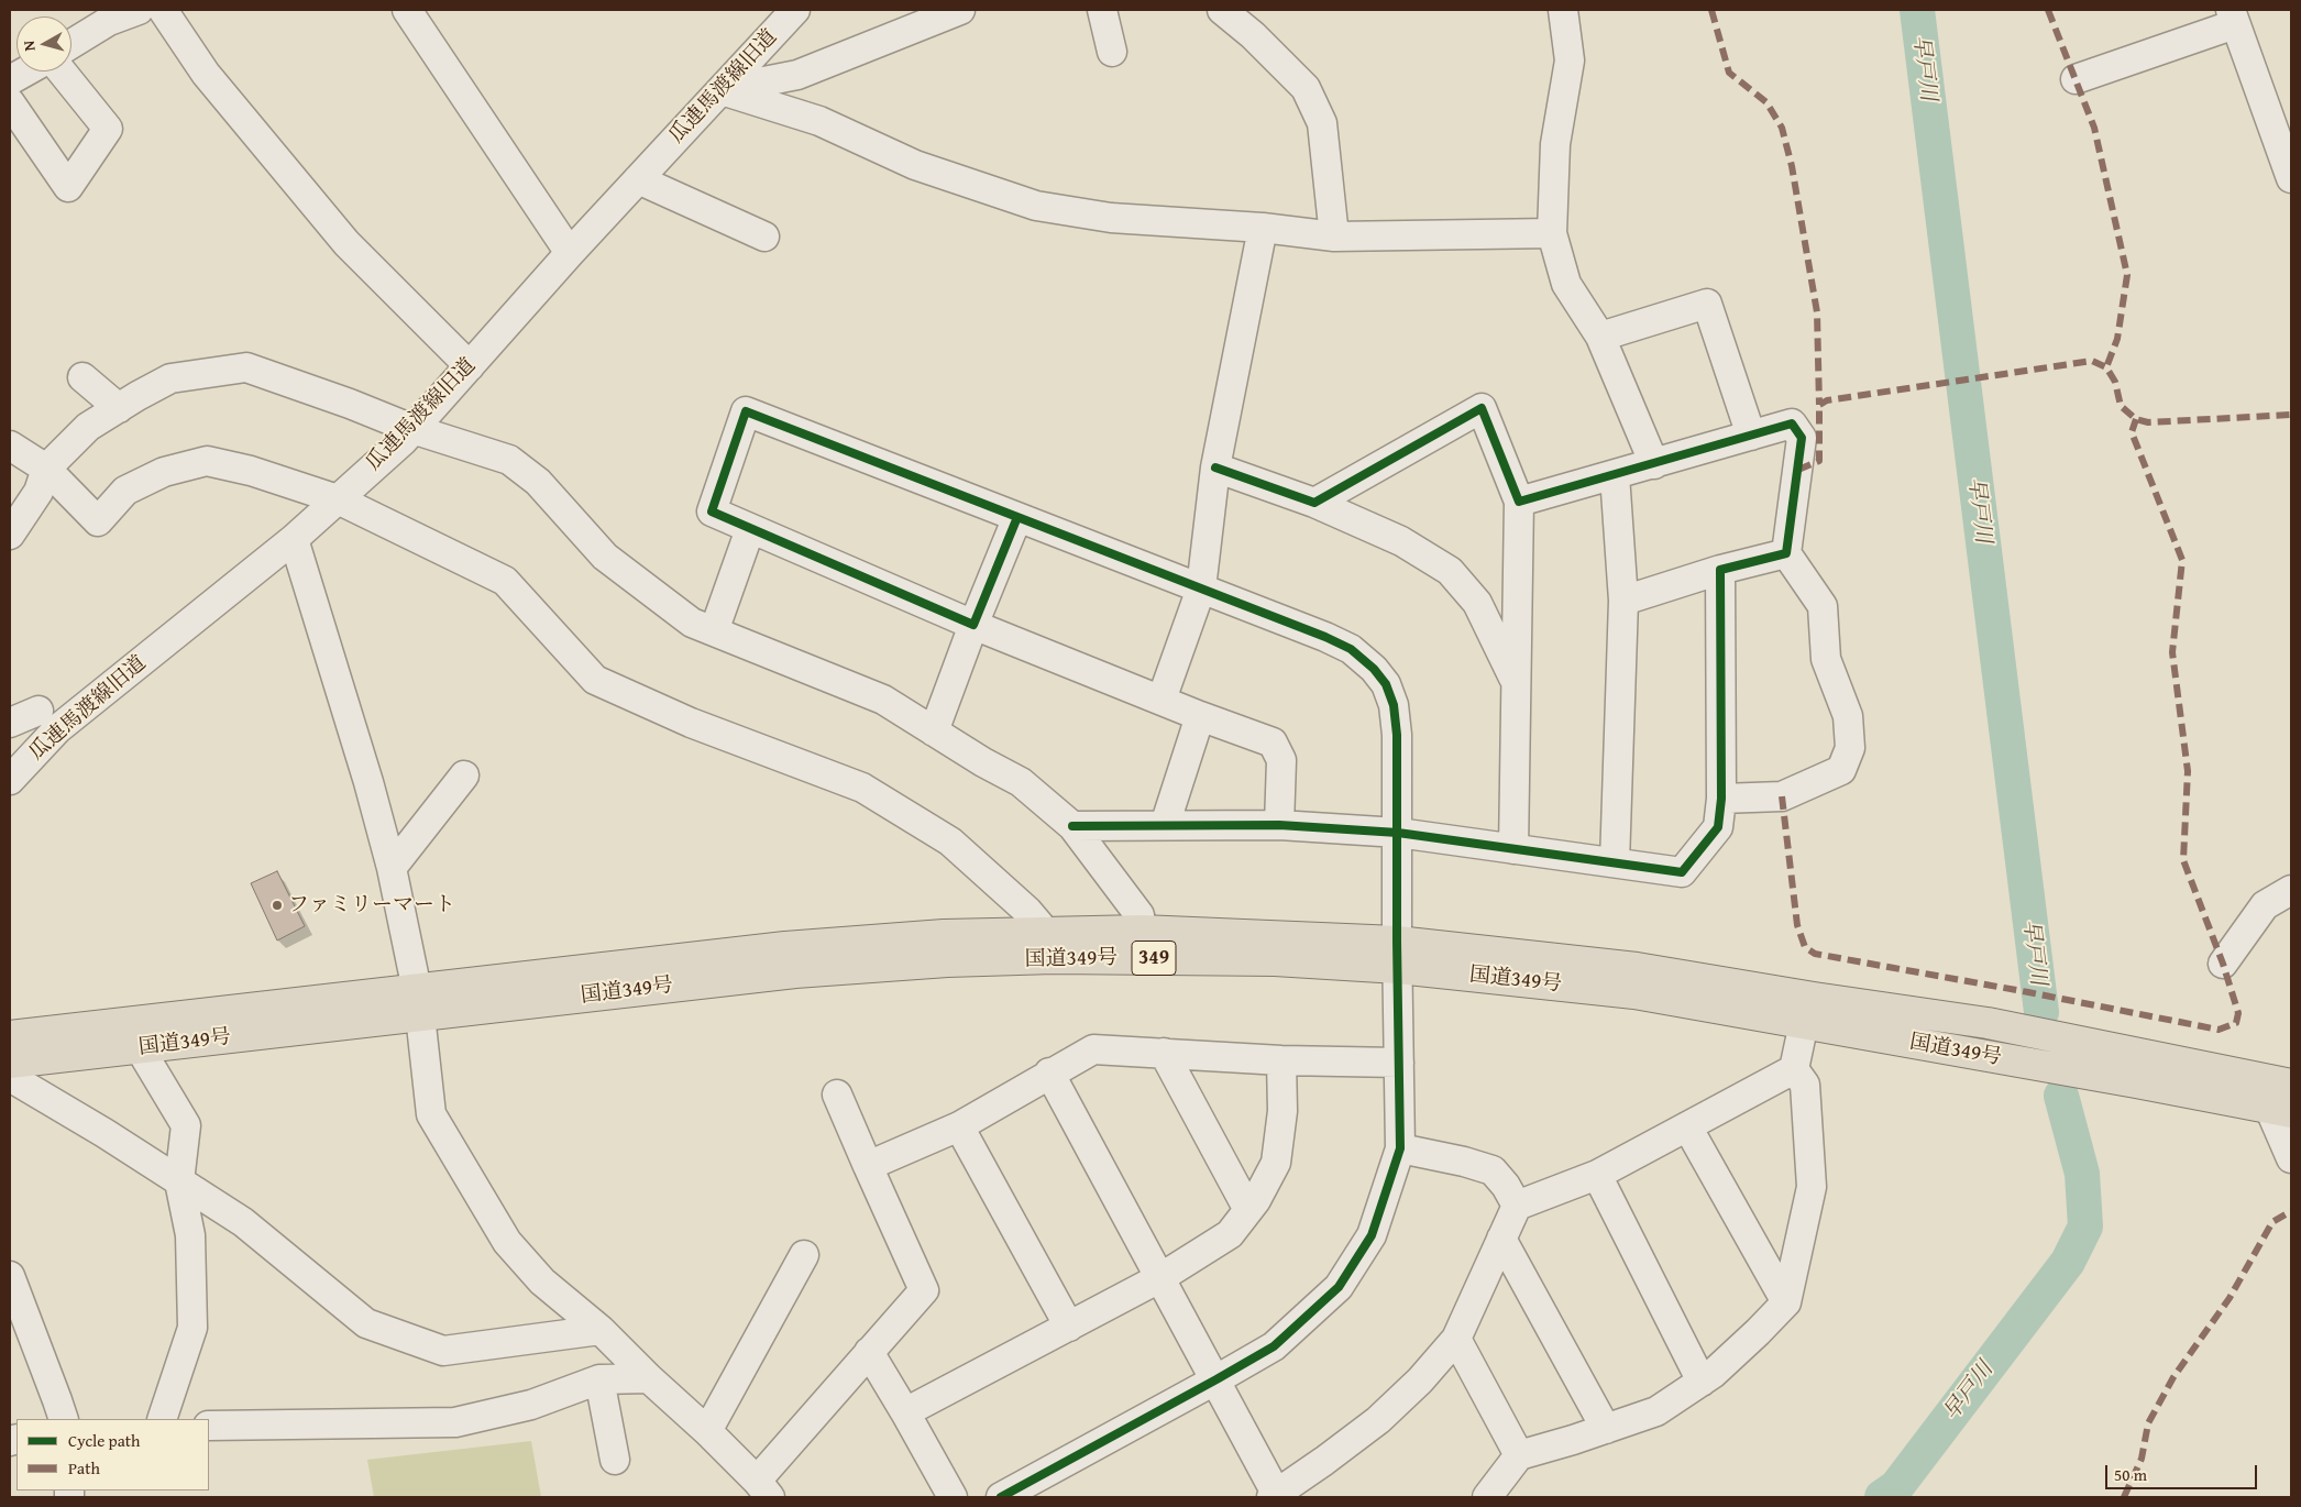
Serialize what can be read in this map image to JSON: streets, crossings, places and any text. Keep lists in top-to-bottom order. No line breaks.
{"streets":{"highway":["349","国道349号"],"street":["瓜連馬渡線旧道"]},"water":["早戸川"],"places":["ファミリーマート"],"legend":["Cycle path","Path"],"scale_bar":"50 m","north":"left"}
